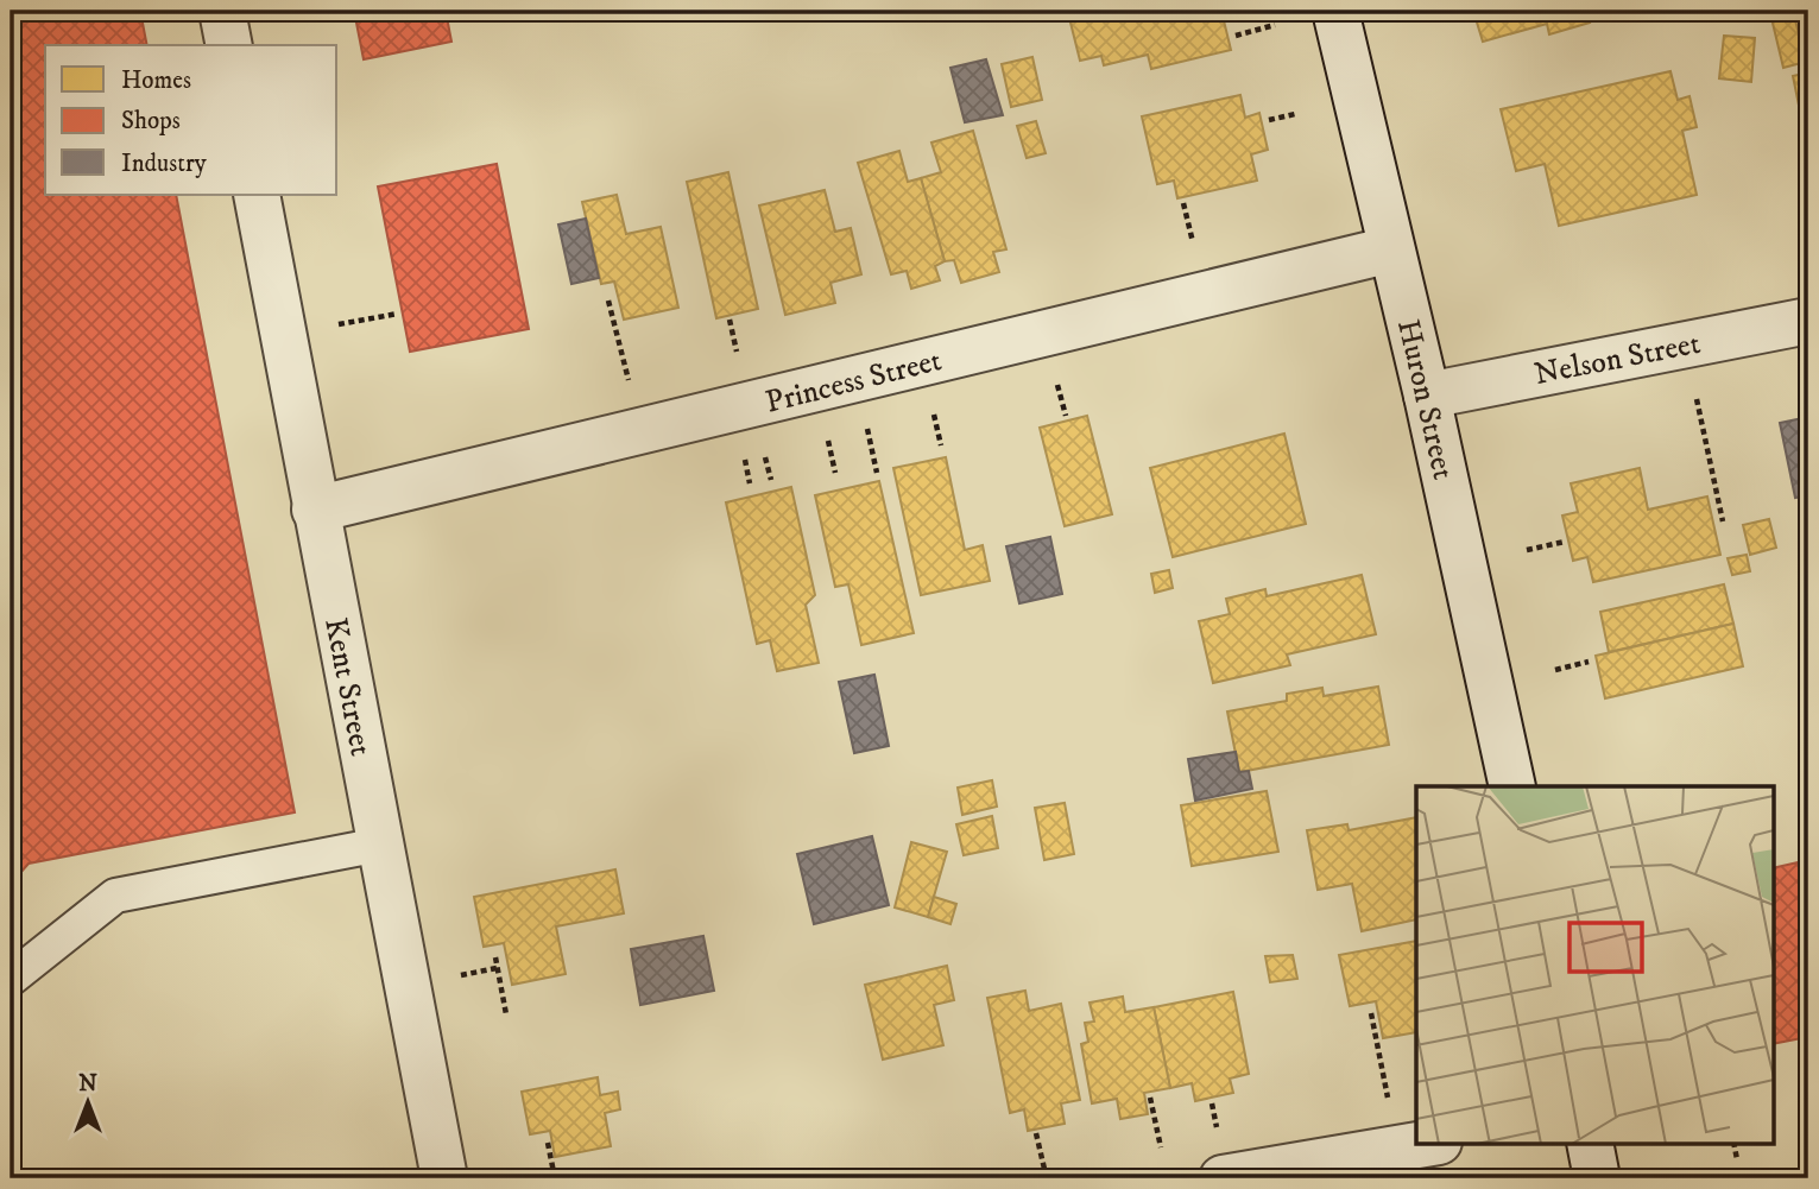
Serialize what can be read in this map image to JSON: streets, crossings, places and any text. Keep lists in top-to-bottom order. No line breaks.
{"streets":{"street":["Nelson Street","Princess Street","Huron Street","Kent Street"]},"crossings":[["Nelson Street","Huron Street"],["Princess Street","Huron Street"],["Princess Street","Kent Street"]],"legend":["Homes","Shops","Industry"],"north":"top"}
